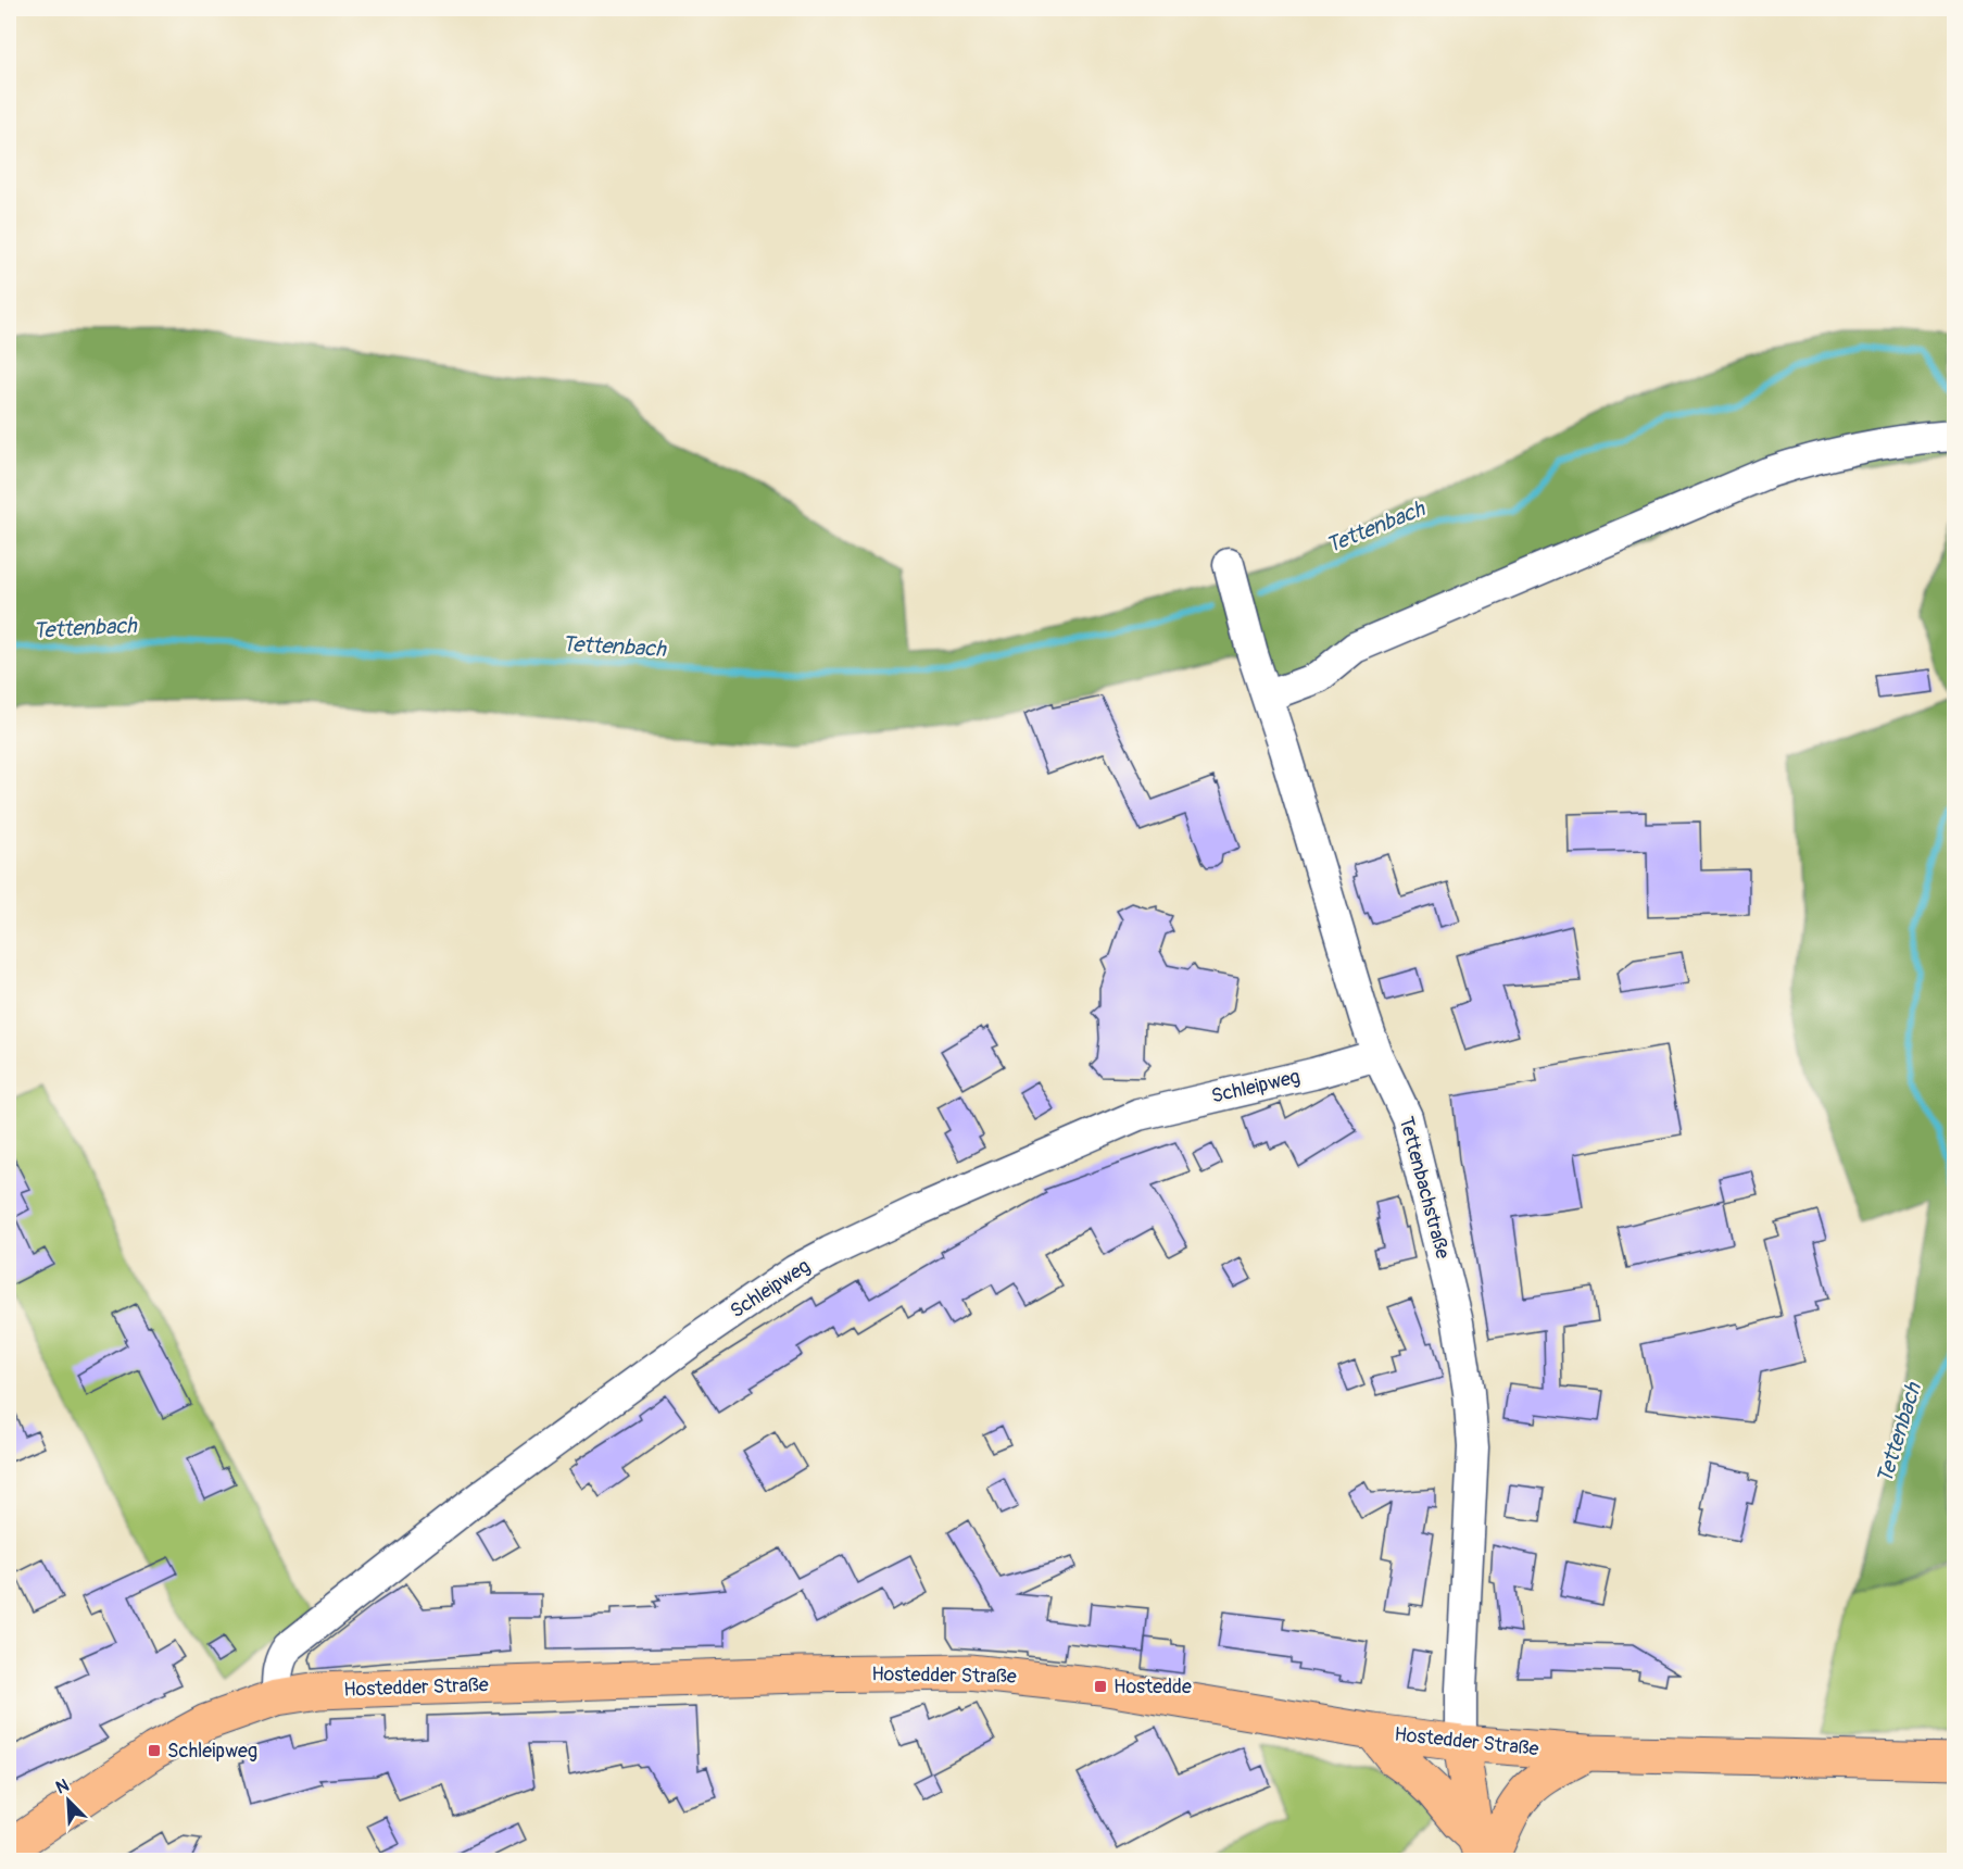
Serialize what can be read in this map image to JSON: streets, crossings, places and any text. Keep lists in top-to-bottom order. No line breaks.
{"streets":{"main road":["Hostedder Straße"],"street":["Schleipweg","Tettenbachstraße"]},"crossings":[["Schleipweg","Tettenbachstraße"],["Schleipweg","Hostedder Straße"],["Tettenbachstraße","Hostedder Straße"]],"water":["Tettenbach"],"places":{"transit":["Hostedde","Schleipweg"]},"north":"top left"}
